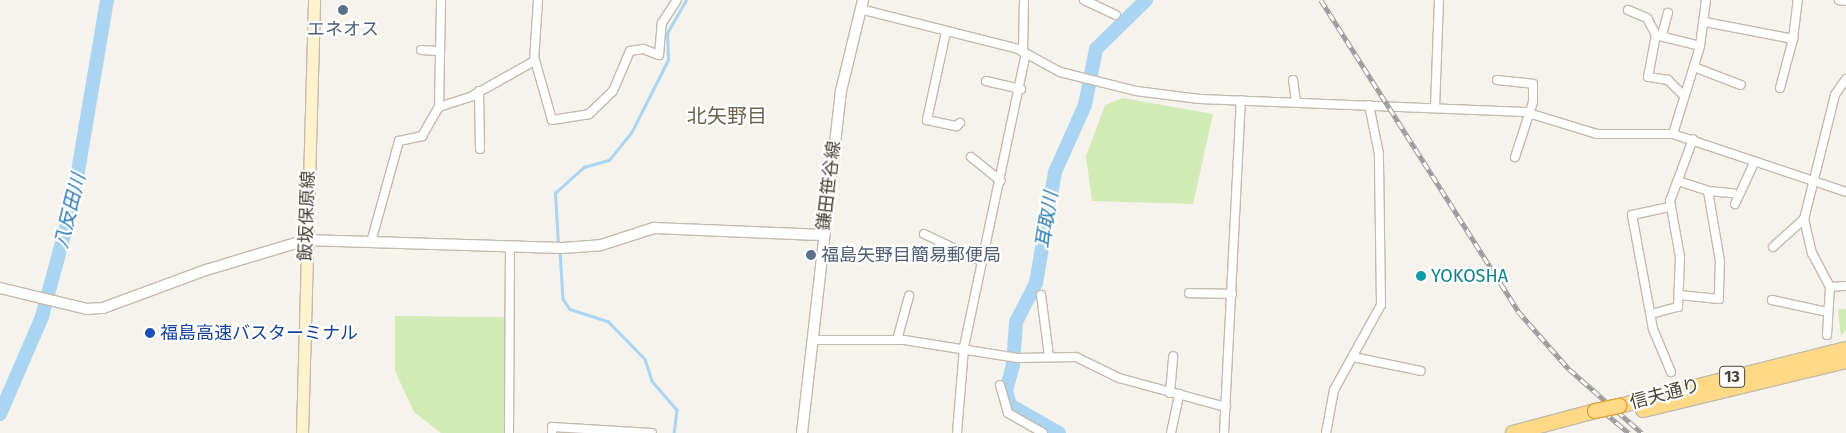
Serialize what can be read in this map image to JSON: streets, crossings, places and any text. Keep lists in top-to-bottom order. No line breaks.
{"streets":{"highway":["13","信夫通り"],"main road":["飯坂保原線"],"street":["鎌田笹谷線"]},"districts":["北矢野目"],"water":["八反田川","耳取川"],"places":["エネオス","福島矢野目簡易郵便局","YOKOSHA","福島高速バスターミナル"]}
